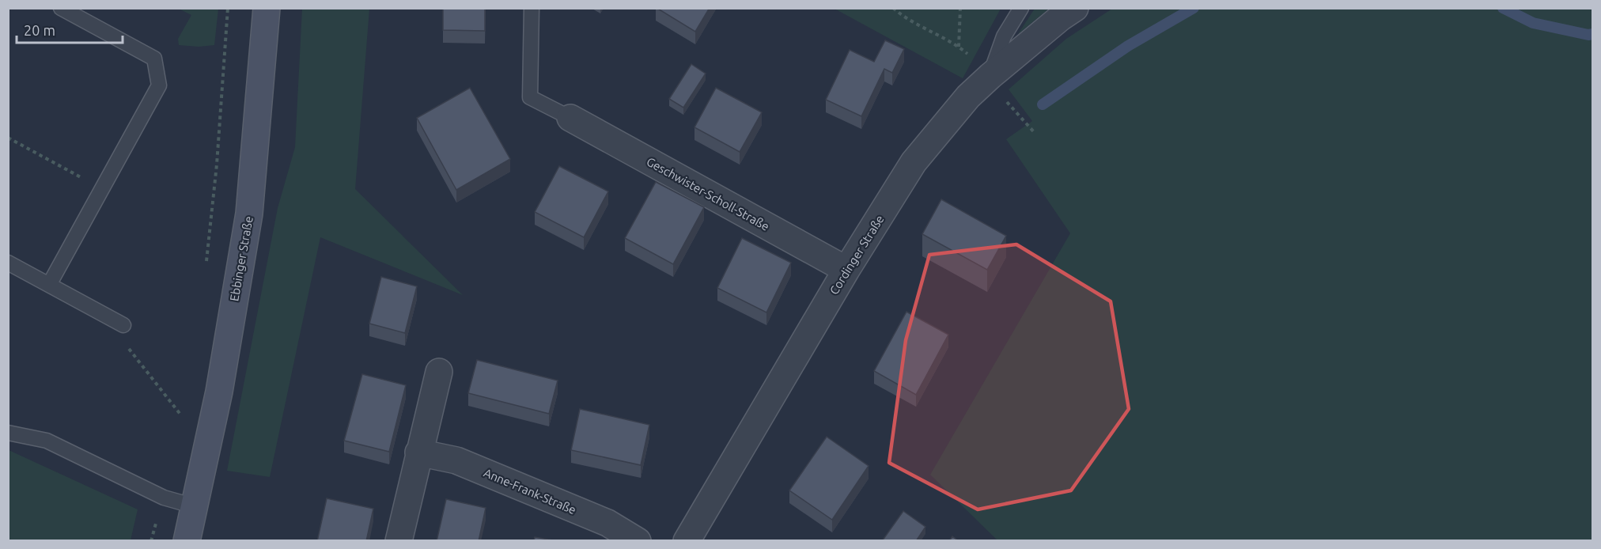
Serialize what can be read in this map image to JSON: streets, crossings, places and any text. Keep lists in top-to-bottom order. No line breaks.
{"streets":{"main road":["Ebbinger Straße"],"street":["Geschwister-Scholl-Straße","Cordinger Straße","Anne-Frank-Straße"]},"crossings":[["Geschwister-Scholl-Straße","Cordinger Straße"]],"scale_bar":"20 m"}
